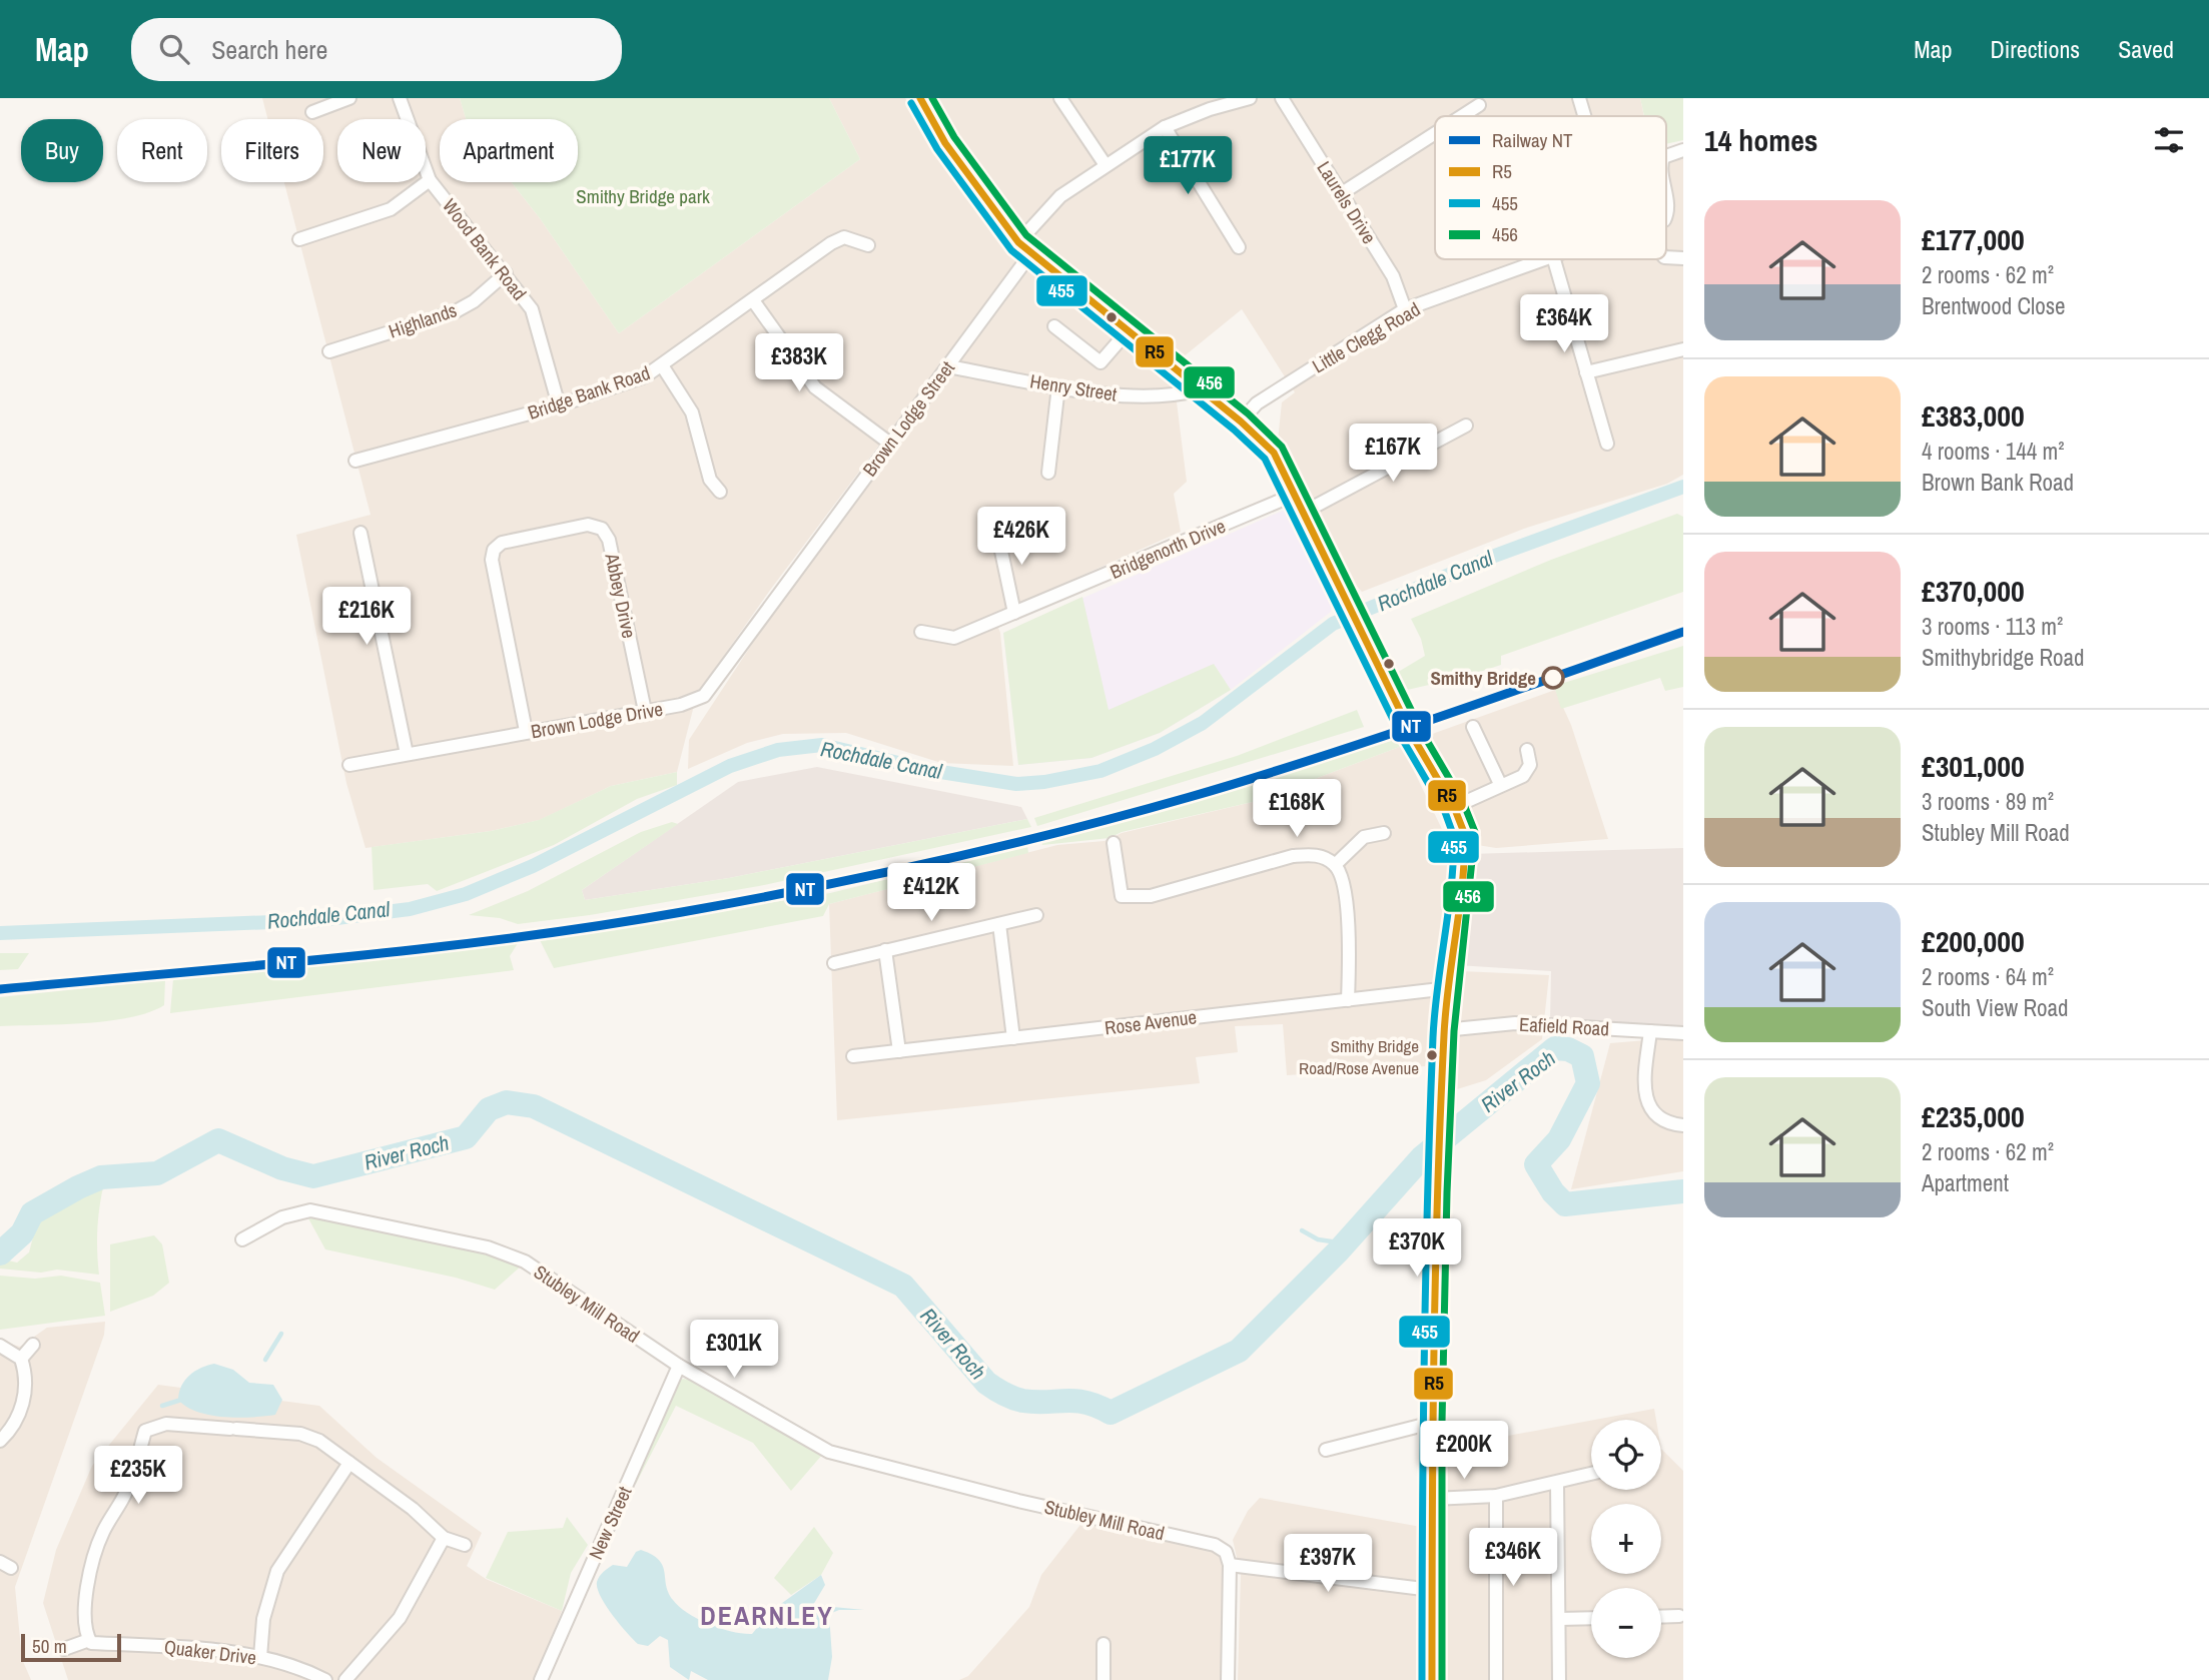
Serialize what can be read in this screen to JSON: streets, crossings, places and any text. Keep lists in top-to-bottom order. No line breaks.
{"streets":{"street":["Laurels Drive","Wood Bank Road","Highlands","Little Clegg Road","Henry Street","Bridge Bank Road","Brown Lodge Street","Bridgenorth Drive","Abbey Drive","Brown Lodge Drive","Rose Avenue","Eafield Road","Stubley Mill Road","New Street","Quaker Drive"]},"crossings":[["Laurels Drive","Little Clegg Road"],["Wood Bank Road","Highlands"],["Wood Bank Road","Bridge Bank Road"],["Henry Street","Brown Lodge Street"],["Brown Lodge Street","Brown Lodge Drive"],["Abbey Drive","Brown Lodge Drive"],["Stubley Mill Road","New Street"]],"districts":["DEARNLEY"],"water":["Rochdale Canal","River Roch"],"parks":["Smithy Bridge park"],"places":["Smithy Bridge","Smithy Bridge Road/Rose Avenue"],"lines":["transit line R5","transit line 456","transit line 455","rail line NT"],"legend":["Railway NT","R5","455","456"],"scale_bar":"50 m","page":{"header":"Map","search":"Search here","nav":["Map","Directions","Saved"],"heading":"14 homes","chip":["Buy","Rent","Filters","New","Apartment"],"price":["£177K","£364K","£383K","£167K","£426K","£216K","£168K","£412K","£370K","£301K","£200K","£235K","£346K","£397K"],"list":[{"name":"£177,000","note":"2 rooms · 62 m² · Brentwood Close"},{"name":"£383,000","note":"4 rooms · 144 m² · Brown Bank Road"},{"name":"£370,000","note":"3 rooms · 113 m² · Smithybridge Road"},{"name":"£301,000","note":"3 rooms · 89 m² · Stubley Mill Road"},{"name":"£200,000","note":"2 rooms · 64 m² · South View Road"},{"name":"£235,000","note":"2 rooms · 62 m² · Apartment"}],"map_buttons":["+","−"],"scale":"50 m"}}
